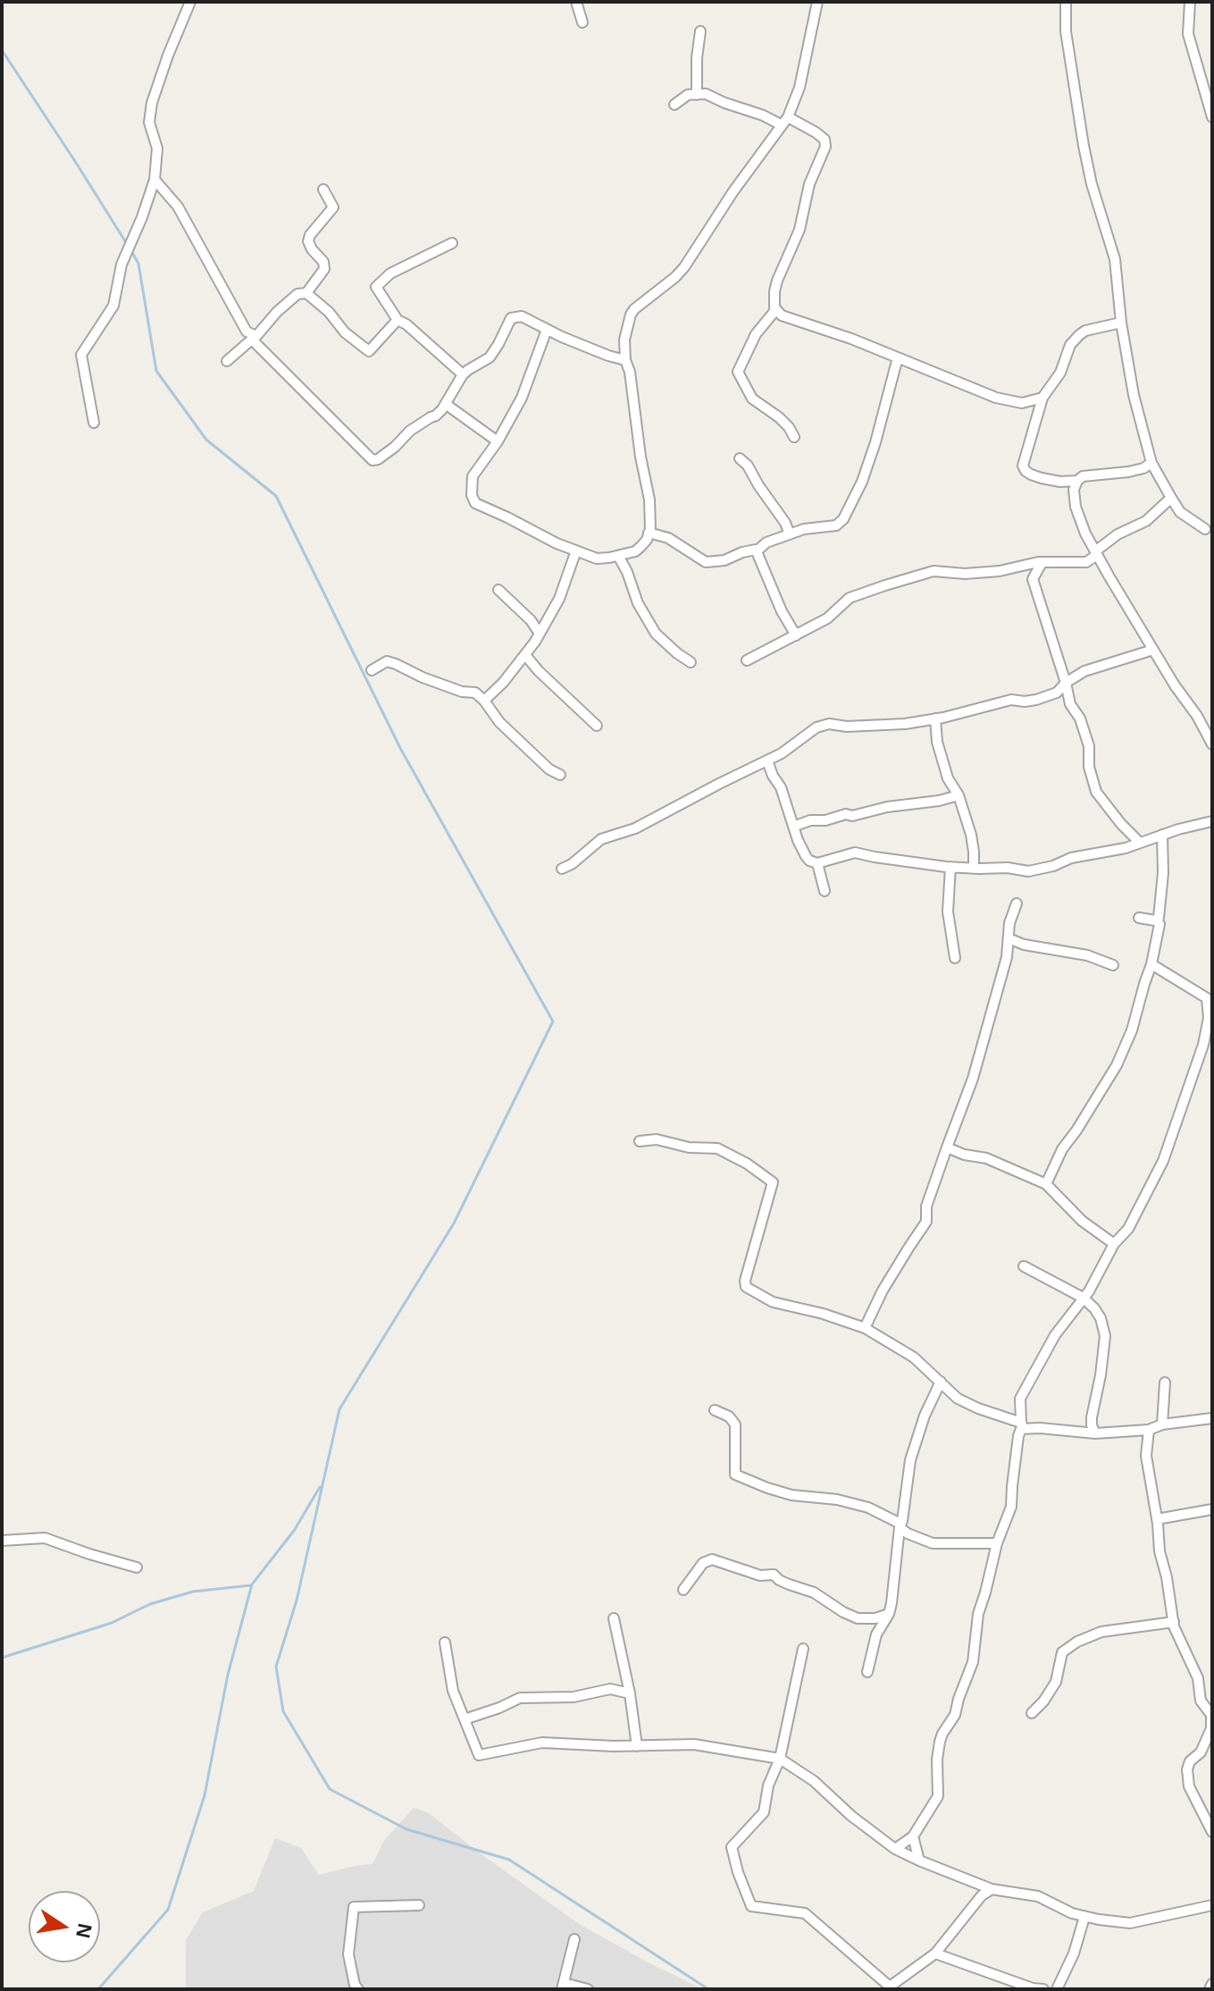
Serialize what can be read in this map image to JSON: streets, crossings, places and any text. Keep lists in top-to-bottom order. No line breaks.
{"north":"right"}
